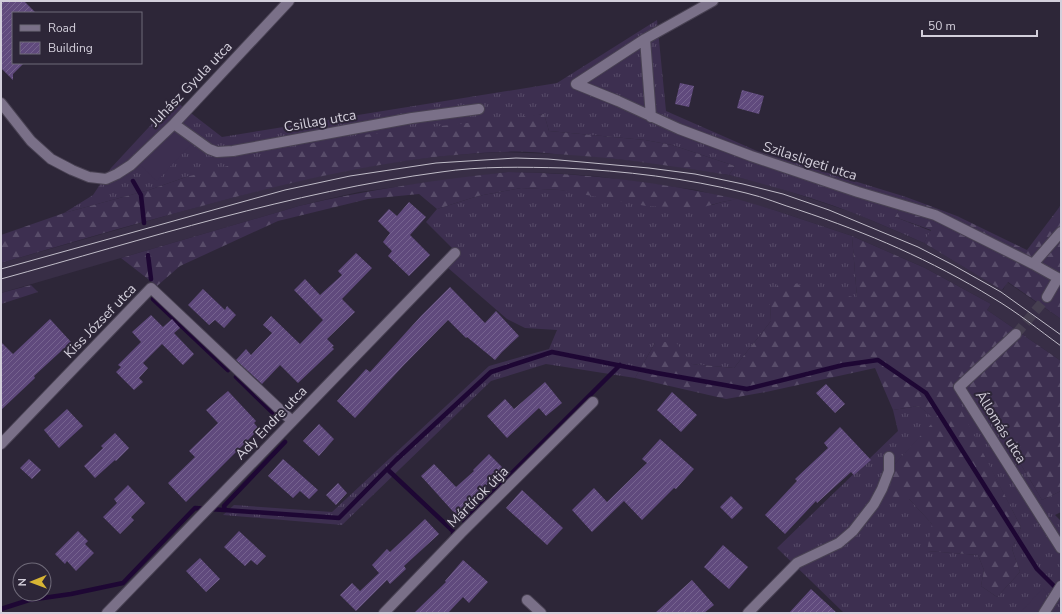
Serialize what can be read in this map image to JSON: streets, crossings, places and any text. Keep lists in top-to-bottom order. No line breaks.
{"streets":{"street":["Juhász Gyula utca","Csillag utca","Szilasligeti utca","Kiss József utca","Ady Endre utca","Állomás utca","Mártírok útja"]},"crossings":[["Juhász Gyula utca","Csillag utca"],["Kiss József utca","Ady Endre utca"]],"legend":["Road","Building"],"scale_bar":"50 m","north":"left"}
